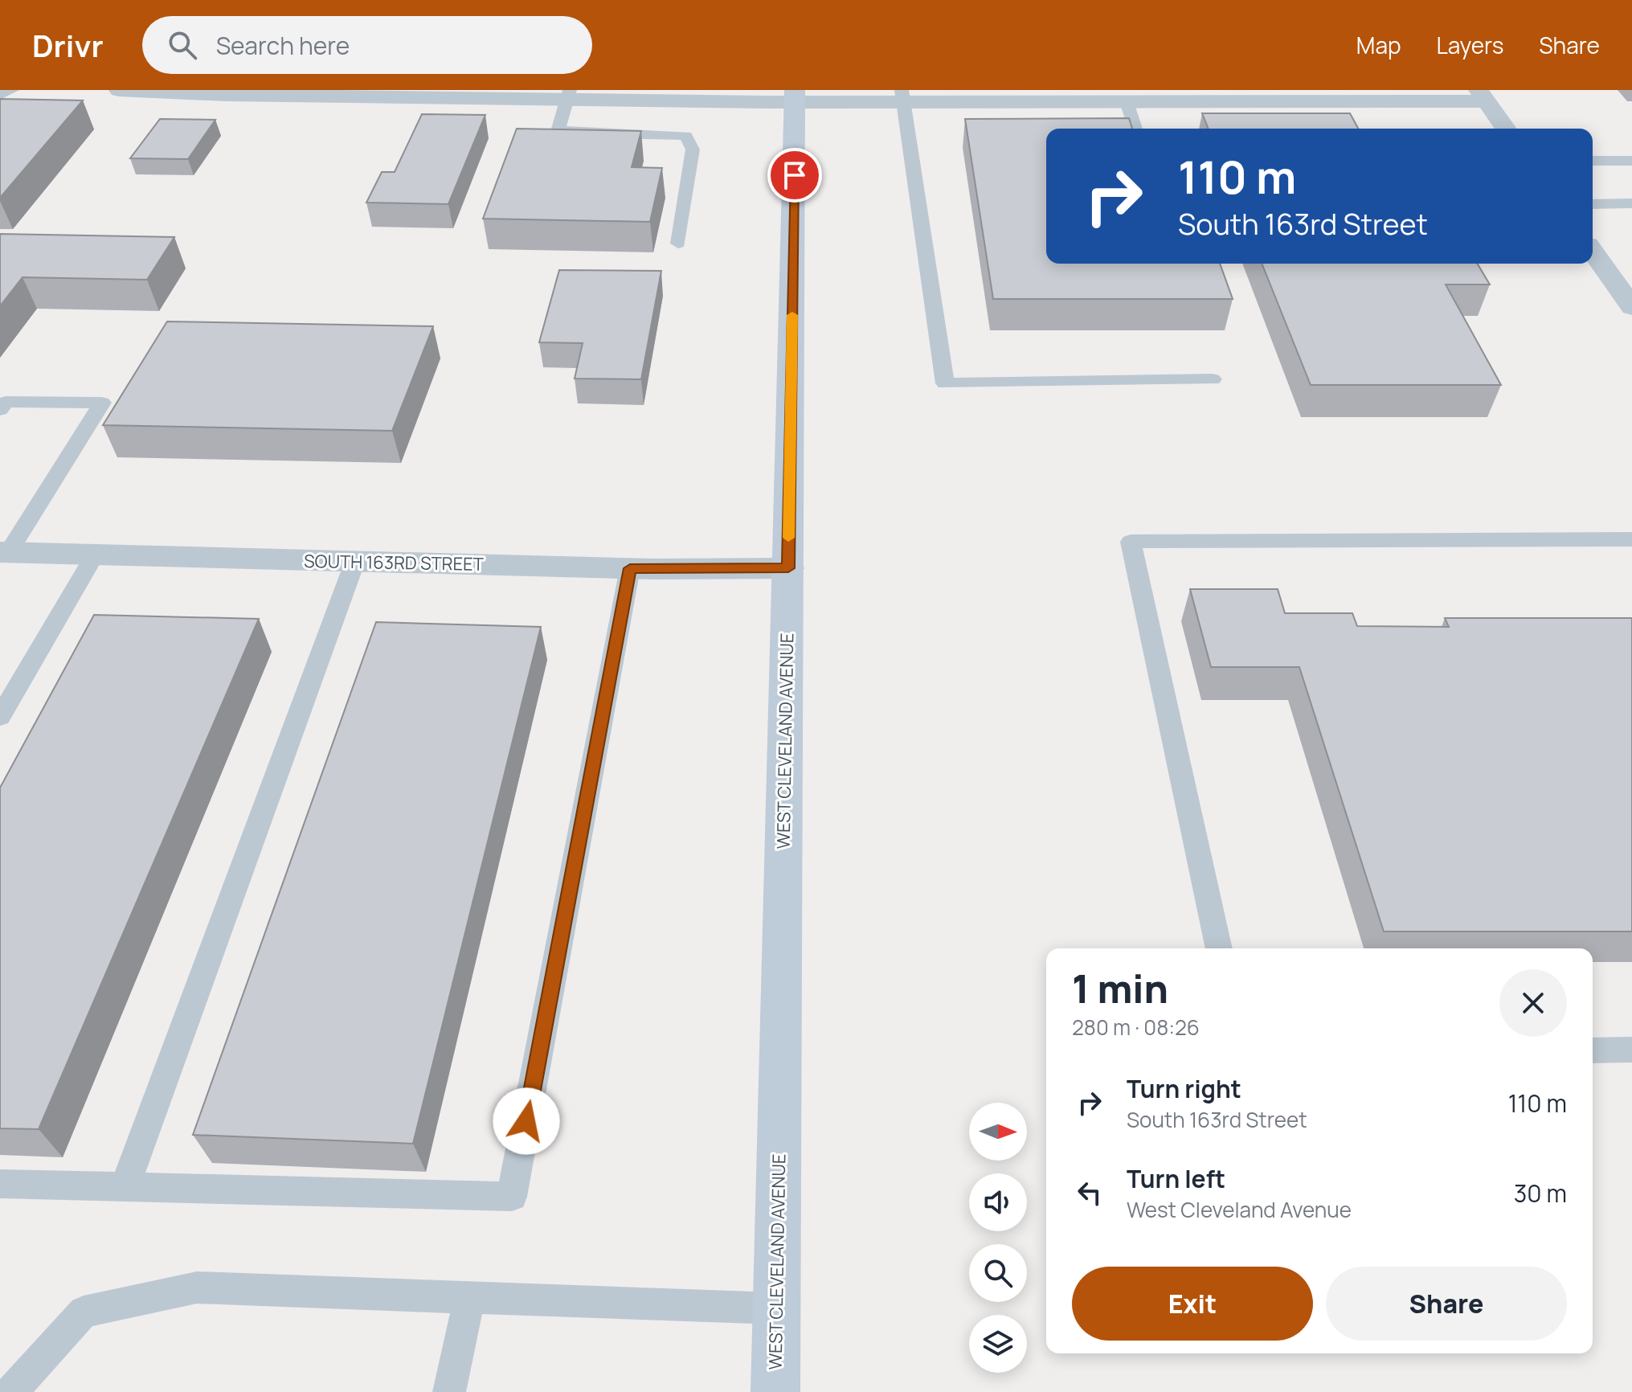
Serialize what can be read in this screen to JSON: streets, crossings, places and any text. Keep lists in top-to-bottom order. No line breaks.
{"streets":{"main road":["WEST CLEVELAND AVENUE"],"street":["SOUTH 163RD STREET"]},"crossings":[["SOUTH 163RD STREET","WEST CLEVELAND AVENUE"]],"north":"right","page":{"header":"Drivr","search":"Search here","nav":["Map","Layers","Share"],"turn":["110 m","South 163rd Street"],"heading":["1 min","280 m · 08:26"],"list":[{"name":"Turn right","note":"South 163rd Street","value":"110 m"},{"name":"Turn left","note":"West Cleveland Avenue","value":"30 m"}],"buttons":["Exit","Share"]}}
